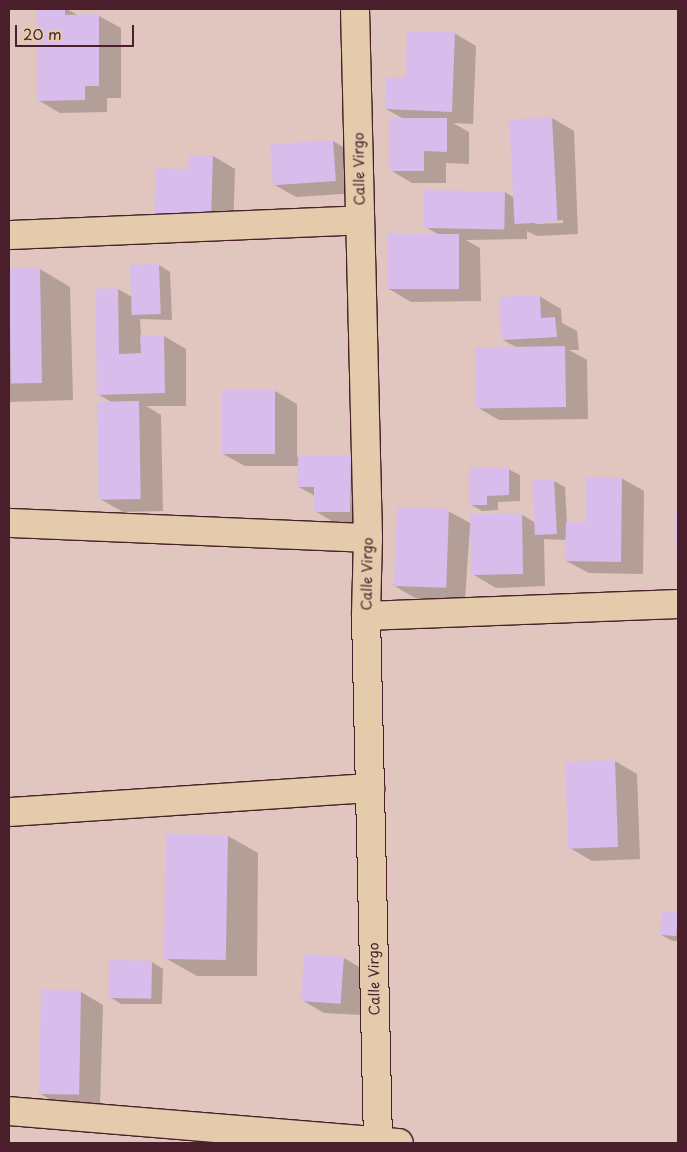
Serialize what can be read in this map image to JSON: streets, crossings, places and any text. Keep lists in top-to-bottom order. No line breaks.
{"streets":{"street":["Calle Virgo"]},"scale_bar":"20 m"}
